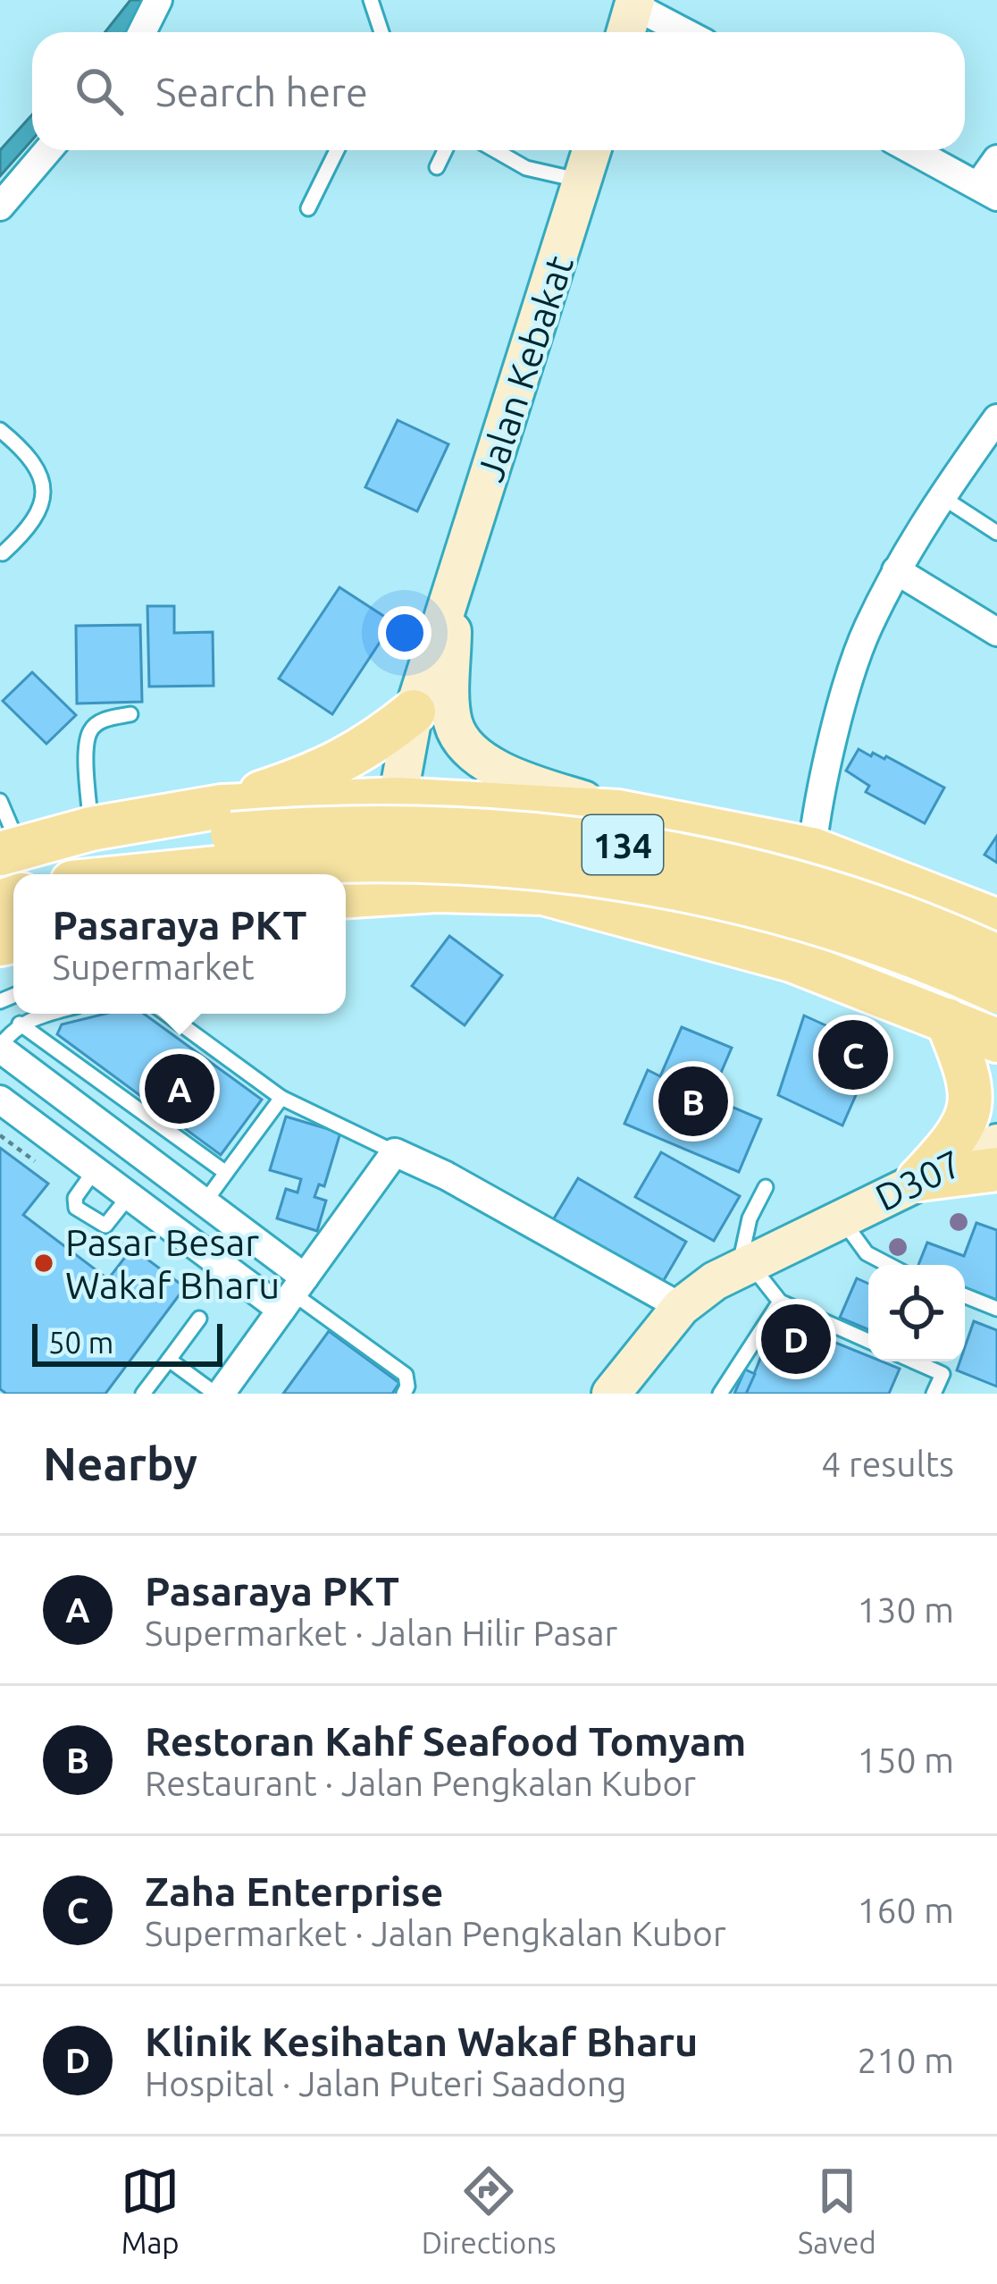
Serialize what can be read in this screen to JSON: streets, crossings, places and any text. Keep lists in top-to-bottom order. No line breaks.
{"streets":{"main road":["134"],"street":["Jalan Kebakat","D307"]},"crossings":[["Jalan Kebakat","134"]],"places":["Pasar Besar Wakaf Bharu"],"scale_bar":"50 m","page":{"search":"Search here","popup":["Pasaraya PKT","Supermarket"],"pins":["C","A","B","D"],"scale":"50 m","heading":["Nearby","4 results"],"list":[{"mark":"A","name":"Pasaraya PKT","note":"Supermarket · Jalan Hilir Pasar","value":"130 m"},{"mark":"B","name":"Restoran Kahf Seafood Tomyam","note":"Restaurant · Jalan Pengkalan Kubor","value":"150 m"},{"mark":"C","name":"Zaha Enterprise","note":"Supermarket · Jalan Pengkalan Kubor","value":"160 m"},{"mark":"D","name":"Klinik Kesihatan Wakaf Bharu","note":"Hospital · Jalan Puteri Saadong","value":"210 m"}],"nav":["Map","Directions","Saved"]}}
